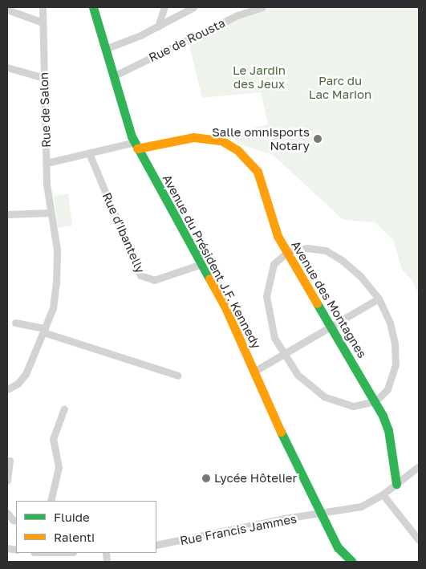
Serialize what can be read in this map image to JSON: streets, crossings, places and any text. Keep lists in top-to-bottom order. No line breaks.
{"streets":{"street":["Rue de Rousta","Rue de Salon","Rue d'Ibantelly","Avenue du Président J.F. Kennedy","Avenue des Montagnes","Rue Francis Jammes"]},"crossings":[["Rue de Rousta","Avenue du Président J.F. Kennedy"],["Rue d'Ibantelly","Avenue du Président J.F. Kennedy"],["Avenue du Président J.F. Kennedy","Avenue des Montagnes"],["Avenue du Président J.F. Kennedy","Rue Francis Jammes"],["Avenue des Montagnes","Rue Francis Jammes"]],"parks":["Le Jardin des Jeux","Parc du Lac Marion"],"places":["Salle omnisports Notary","Lycée Hôtelier"],"legend":["Fluide","Ralenti"]}
